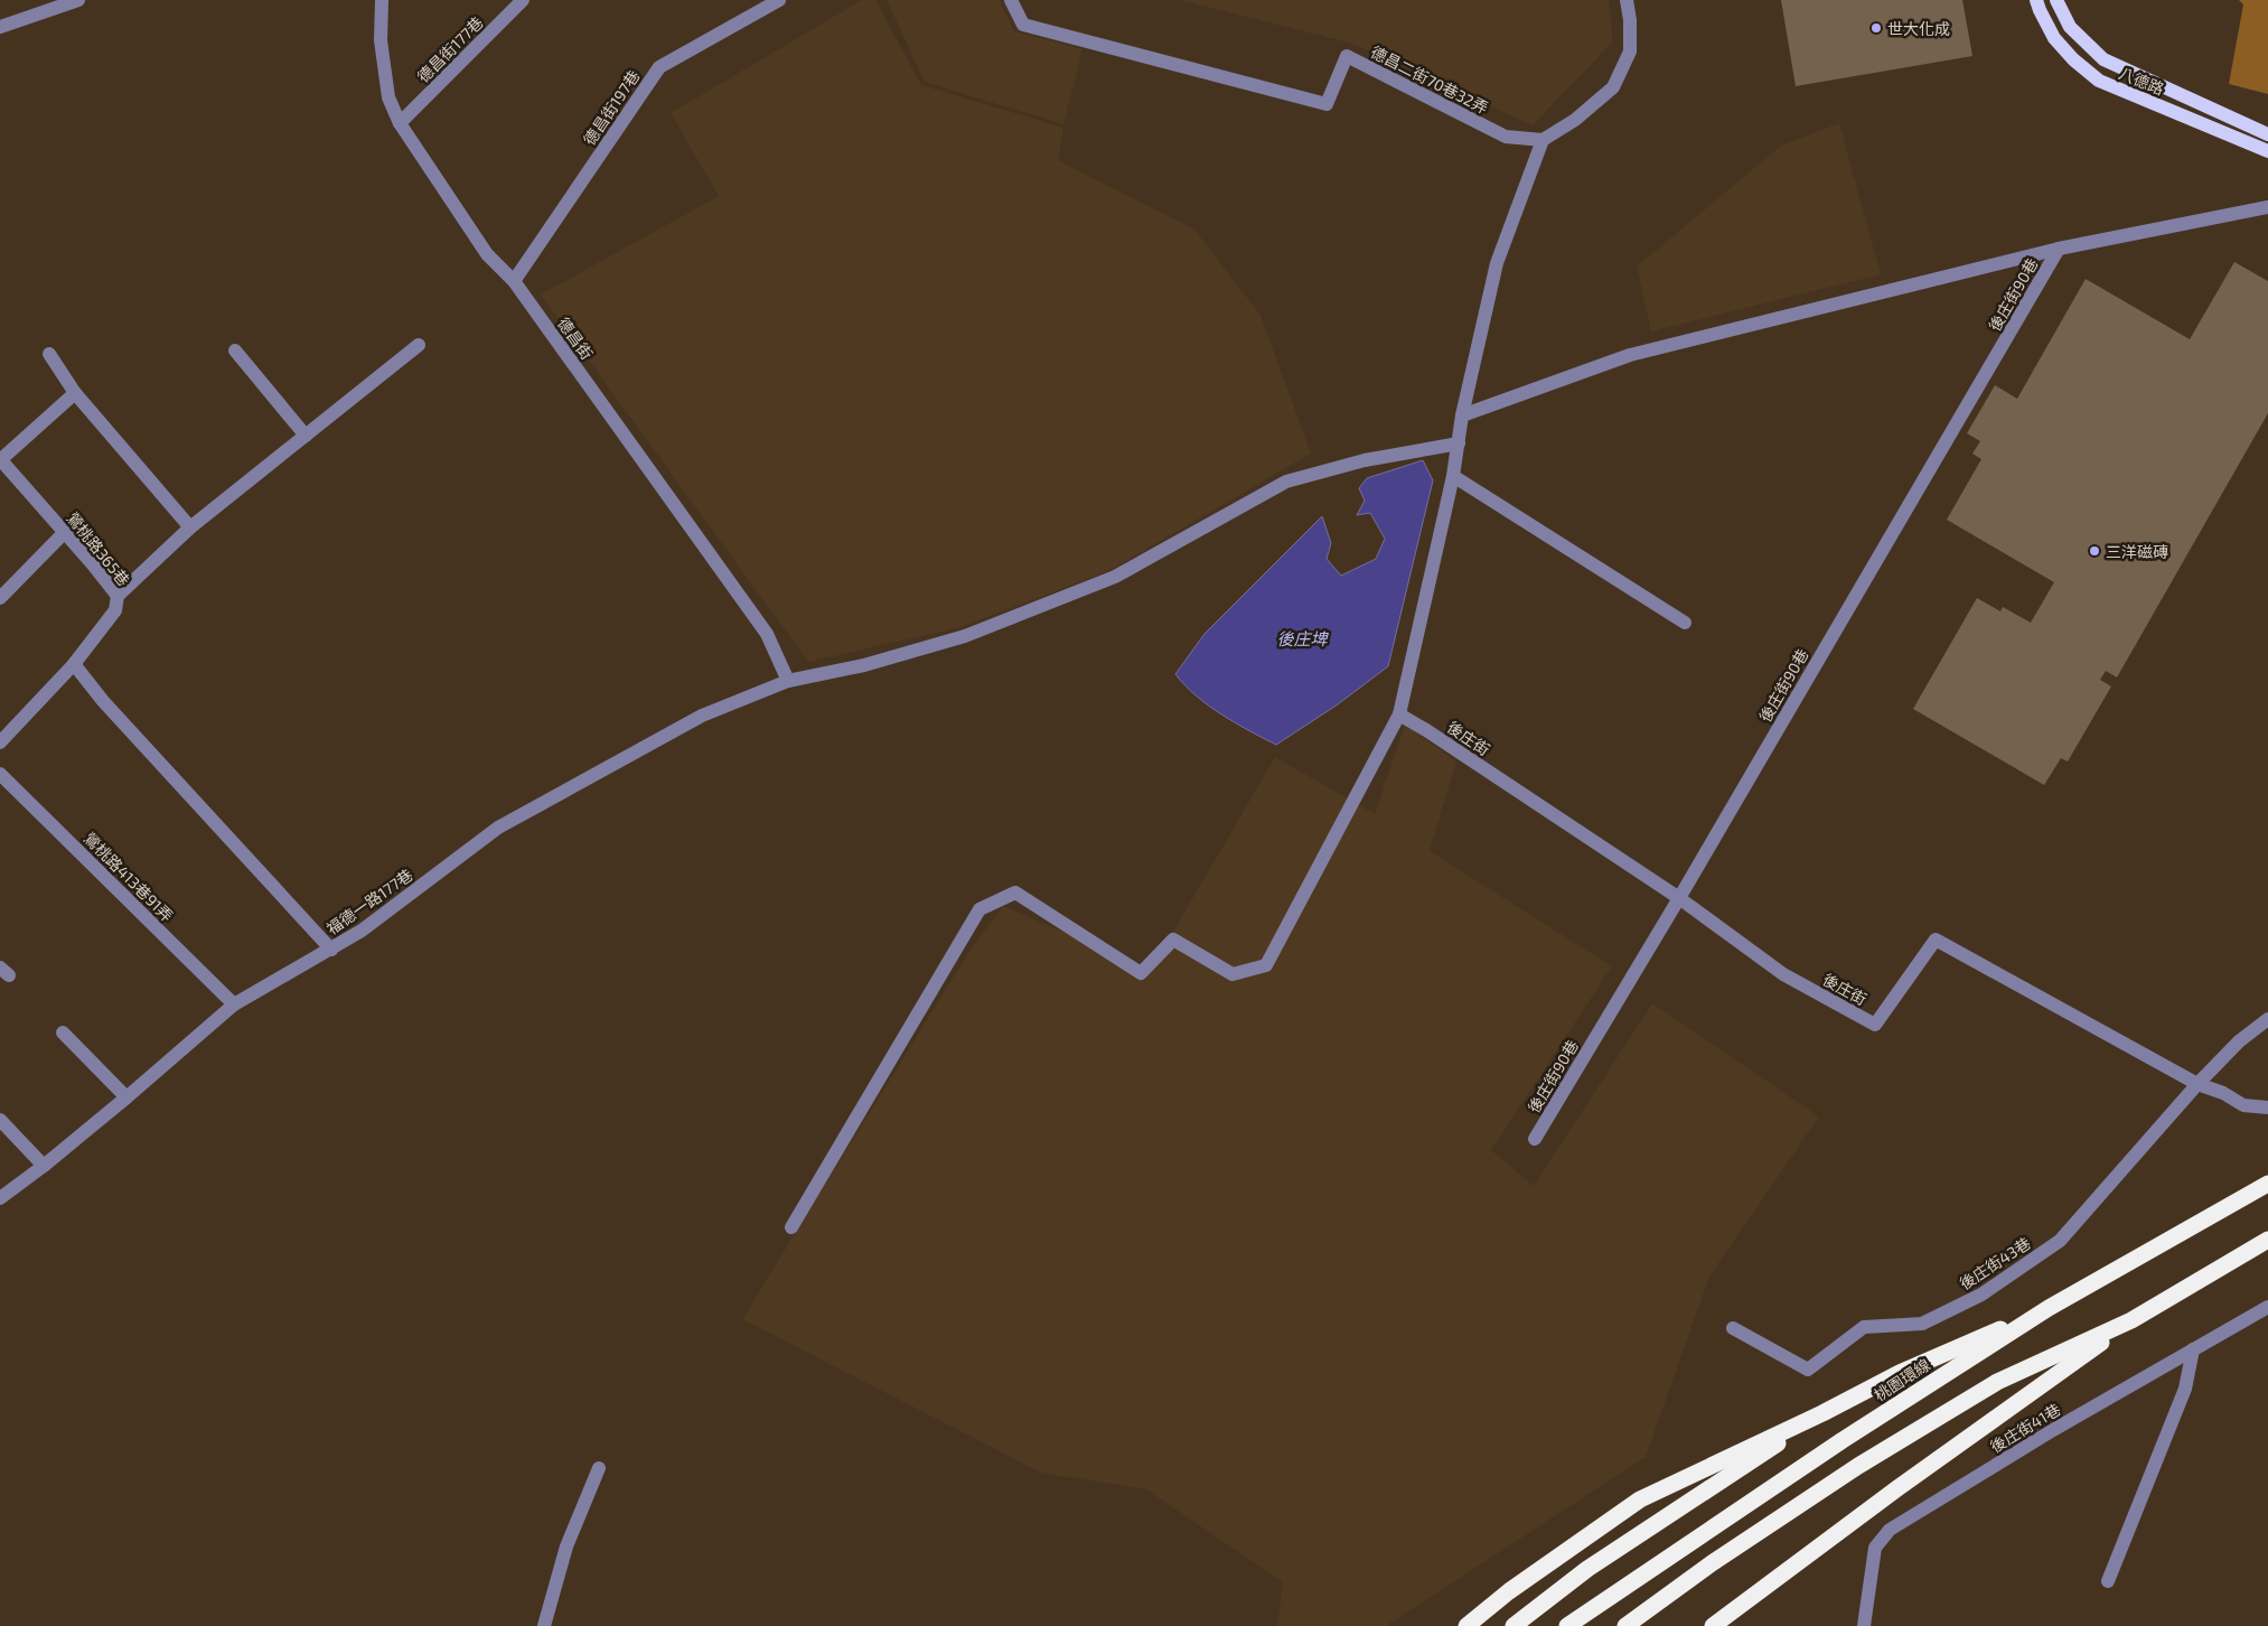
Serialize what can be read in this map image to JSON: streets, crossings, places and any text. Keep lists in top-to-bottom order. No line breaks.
{"streets":{"highway":["桃園環線"],"main road":["八德路"],"street":["德昌街177巷","德昌二街70巷32弄","德昌街197巷","後庄街90巷","德昌街","鶯桃路365巷","後庄街","鶯桃路413巷91弄","福德一路177巷","後庄街43巷","後庄街41巷"]},"crossings":[["德昌街177巷","德昌街"],["德昌街197巷","德昌街"],["後庄街90巷","後庄街"],["德昌街","福德一路177巷"],["後庄街","後庄街43巷"],["鶯桃路413巷91弄","福德一路177巷"]],"water":["後庄埤"],"places":["世大化成","三洋磁磚"]}
